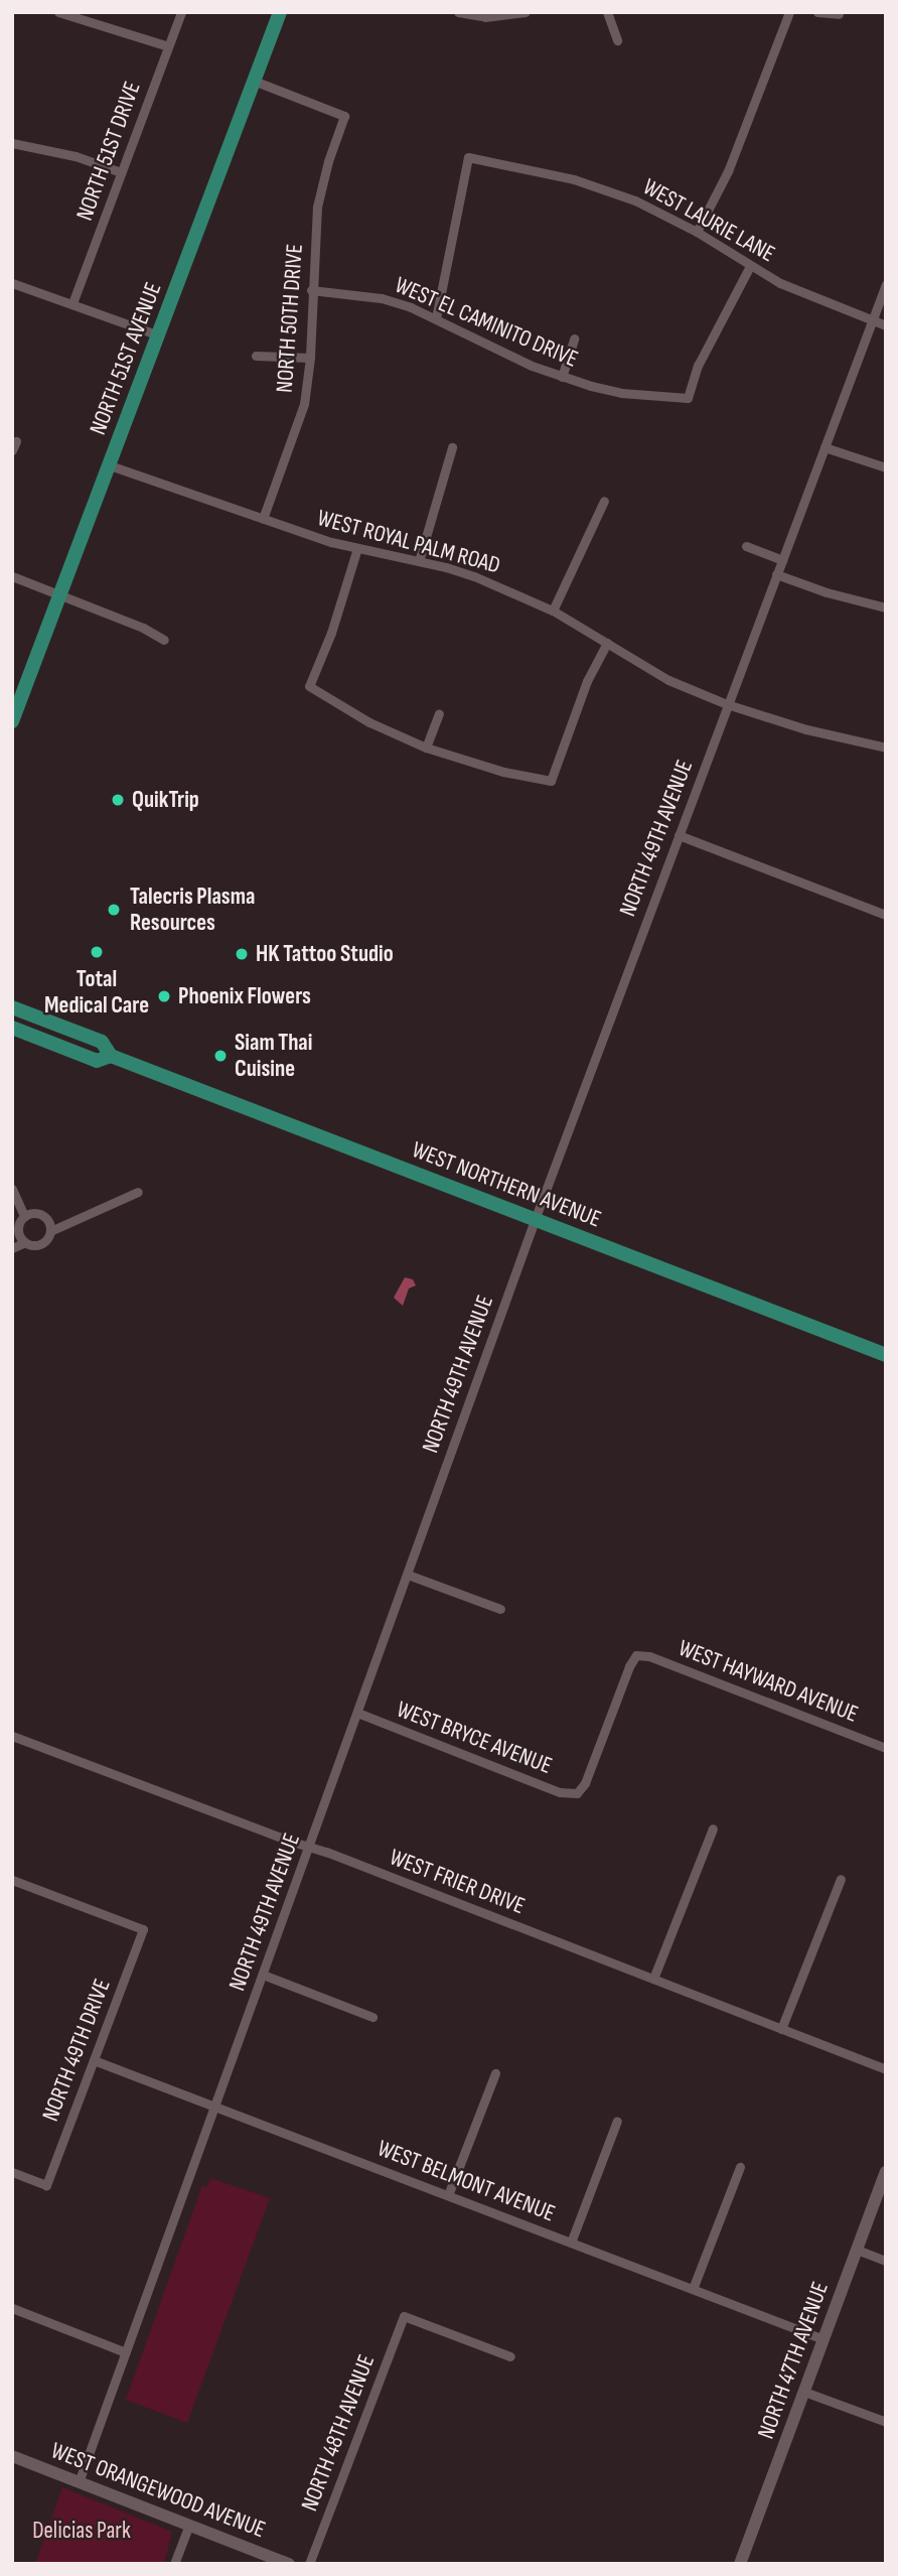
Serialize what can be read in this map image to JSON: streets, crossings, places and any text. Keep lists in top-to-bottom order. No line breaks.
{"streets":{"main road":["NORTH 51ST AVENUE","WEST NORTHERN AVENUE"],"street":["NORTH 51ST DRIVE","WEST LAURIE LANE","NORTH 50TH DRIVE","WEST EL CAMINITO DRIVE","WEST ROYAL PALM ROAD","NORTH 49TH AVENUE","WEST HAYWARD AVENUE","WEST BRYCE AVENUE","WEST FRIER DRIVE","NORTH 49TH DRIVE","WEST BELMONT AVENUE","NORTH 47TH AVENUE","NORTH 48TH AVENUE","WEST ORANGEWOOD AVENUE"]},"crossings":[["WEST LAURIE LANE","WEST EL CAMINITO DRIVE"],["WEST LAURIE LANE","NORTH 49TH AVENUE"],["NORTH 50TH DRIVE","WEST EL CAMINITO DRIVE"],["NORTH 50TH DRIVE","NORTH 51ST AVENUE"],["NORTH 50TH DRIVE","WEST ROYAL PALM ROAD"],["NORTH 51ST AVENUE","WEST ROYAL PALM ROAD"],["WEST ROYAL PALM ROAD","NORTH 49TH AVENUE"],["NORTH 49TH AVENUE","WEST NORTHERN AVENUE"],["NORTH 49TH AVENUE","WEST BRYCE AVENUE"],["NORTH 49TH AVENUE","WEST FRIER DRIVE"],["NORTH 49TH AVENUE","WEST BELMONT AVENUE"],["NORTH 49TH AVENUE","WEST ORANGEWOOD AVENUE"],["WEST HAYWARD AVENUE","WEST BRYCE AVENUE"],["NORTH 49TH DRIVE","WEST BELMONT AVENUE"],["WEST BELMONT AVENUE","NORTH 47TH AVENUE"]],"parks":["Delicias Park"],"places":["QuikTrip","Talecris Plasma Resources","Total Medical Care","HK Tattoo Studio","Phoenix Flowers","Siam Thai Cuisine"]}
